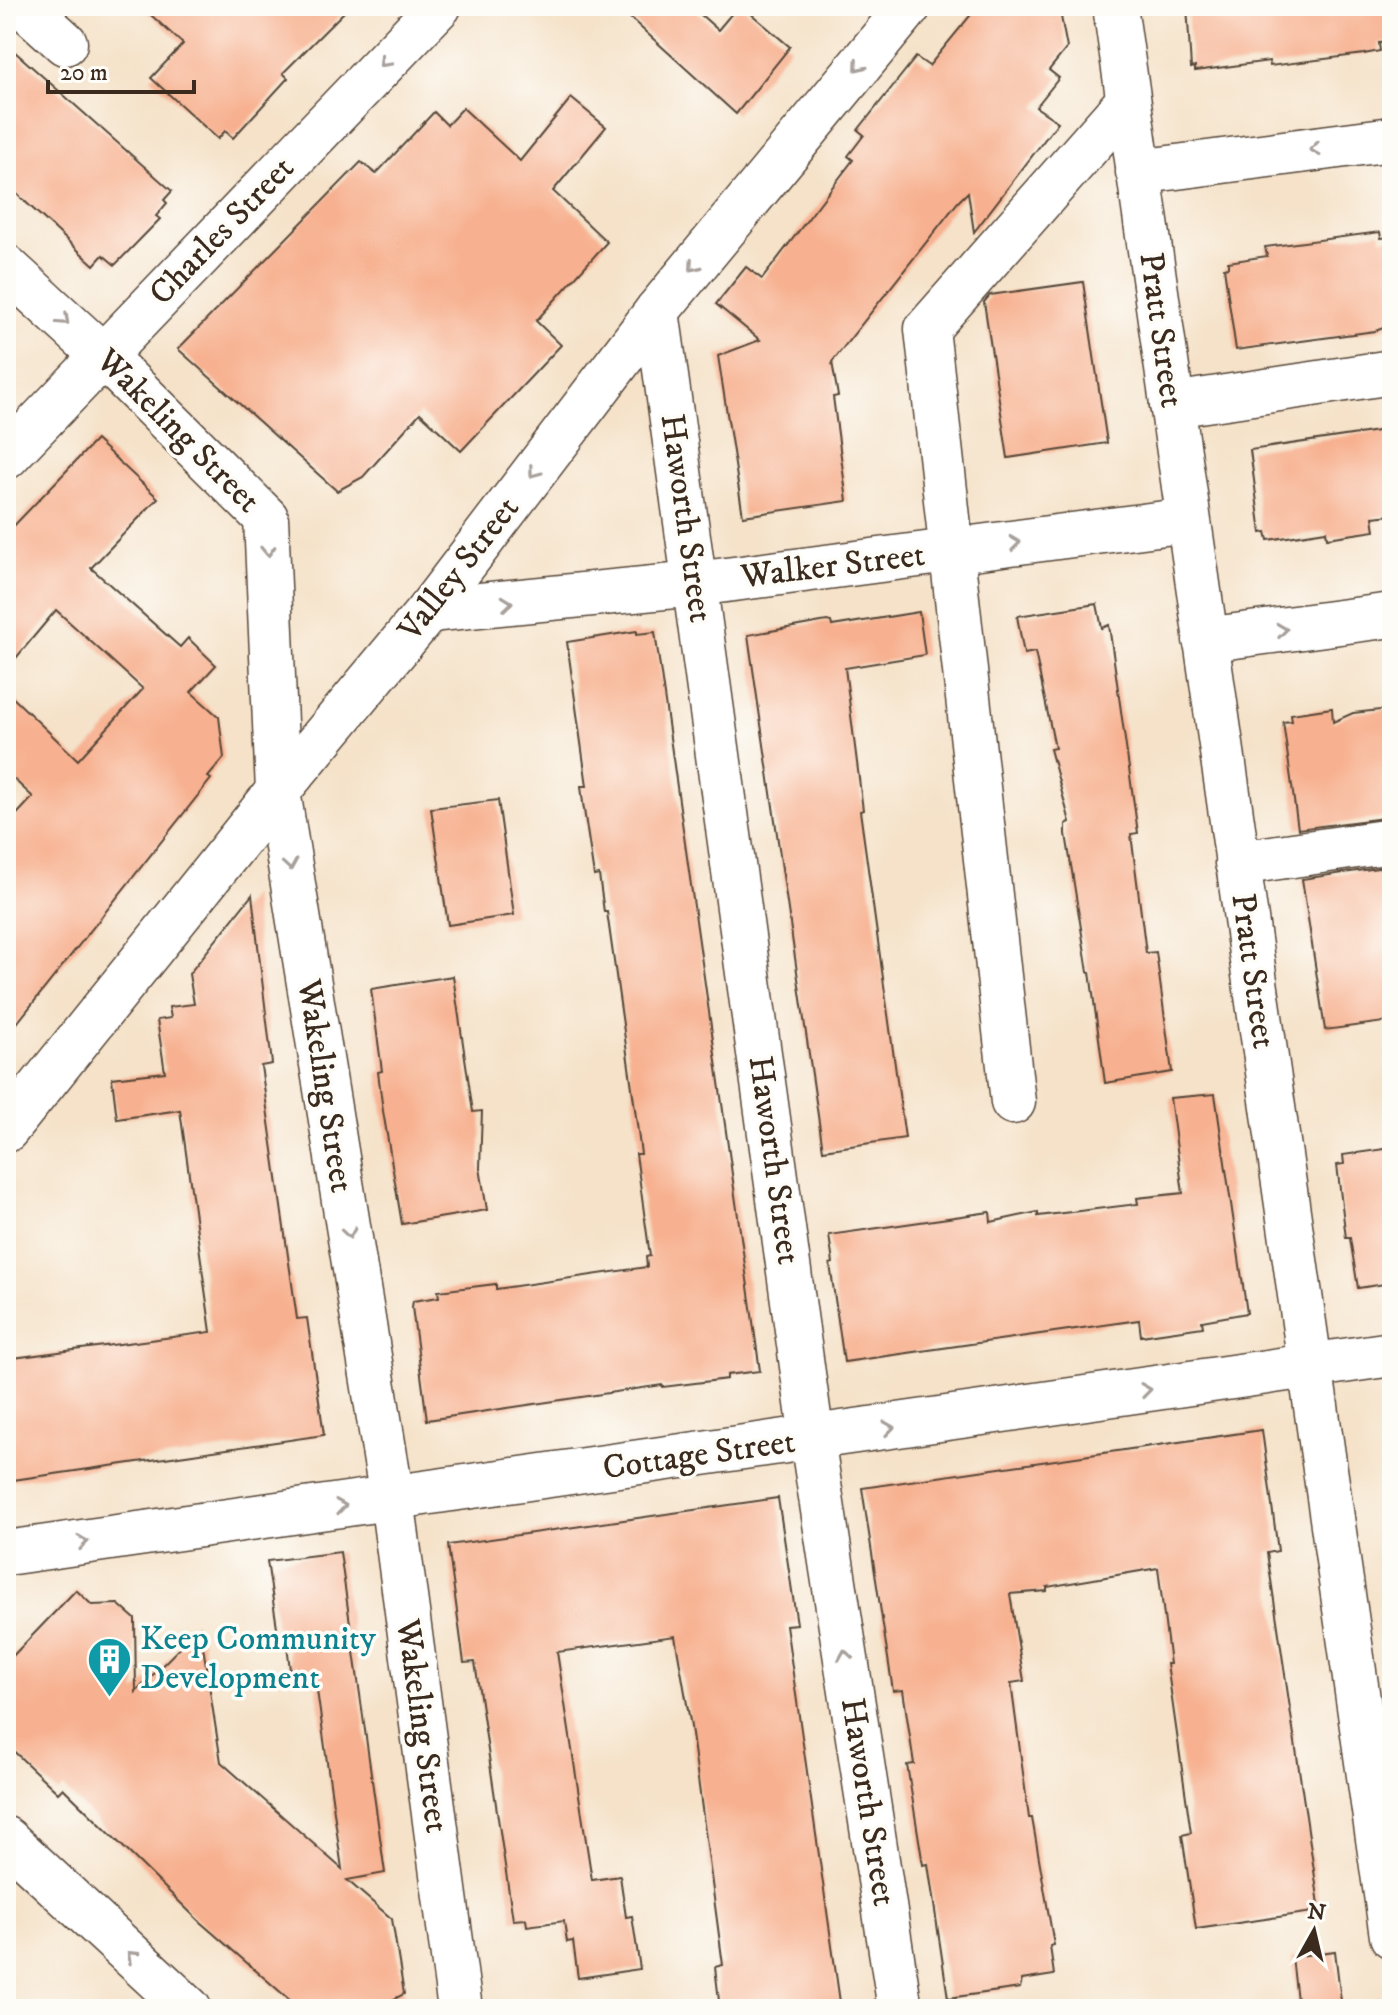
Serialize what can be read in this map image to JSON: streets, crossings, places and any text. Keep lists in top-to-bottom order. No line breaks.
{"streets":{"street":["Charles Street","Pratt Street","Wakeling Street","Haworth Street","Walker Street","Valley Street","Cottage Street"]},"crossings":[["Charles Street","Wakeling Street"],["Pratt Street","Walker Street"],["Pratt Street","Cottage Street"],["Wakeling Street","Valley Street"],["Wakeling Street","Cottage Street"],["Haworth Street","Walker Street"],["Haworth Street","Valley Street"],["Haworth Street","Cottage Street"],["Walker Street","Valley Street"]],"one_way":["Charles Street","Wakeling Street","Walker Street","Valley Street","Cottage Street"],"places":{"building":["Keep Community Development"]},"scale_bar":"20 m","north":"top"}
